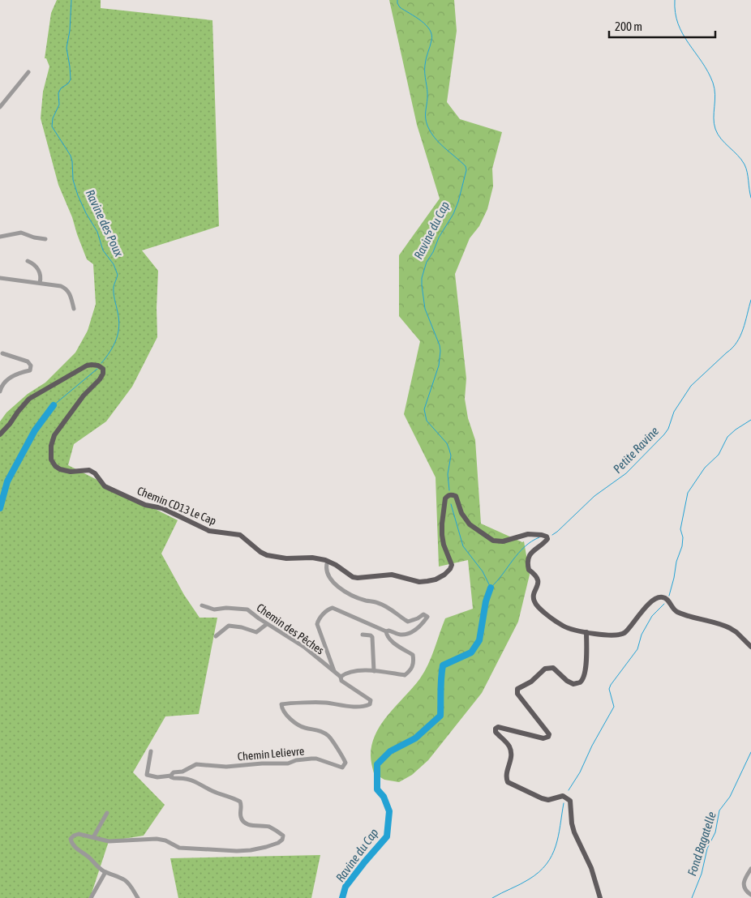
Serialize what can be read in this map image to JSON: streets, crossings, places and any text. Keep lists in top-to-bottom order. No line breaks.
{"streets":{"main road":["Chemin CD13 Le Cap"],"street":["Chemin des Pêches","Chemin Lelievre"]},"crossings":[["Chemin des Pêches","Chemin Lelievre"]],"water":["Ravine des Poux","Ravine du Cap","Petite Ravine","Fond Bagatelle"],"scale_bar":"200 m"}
